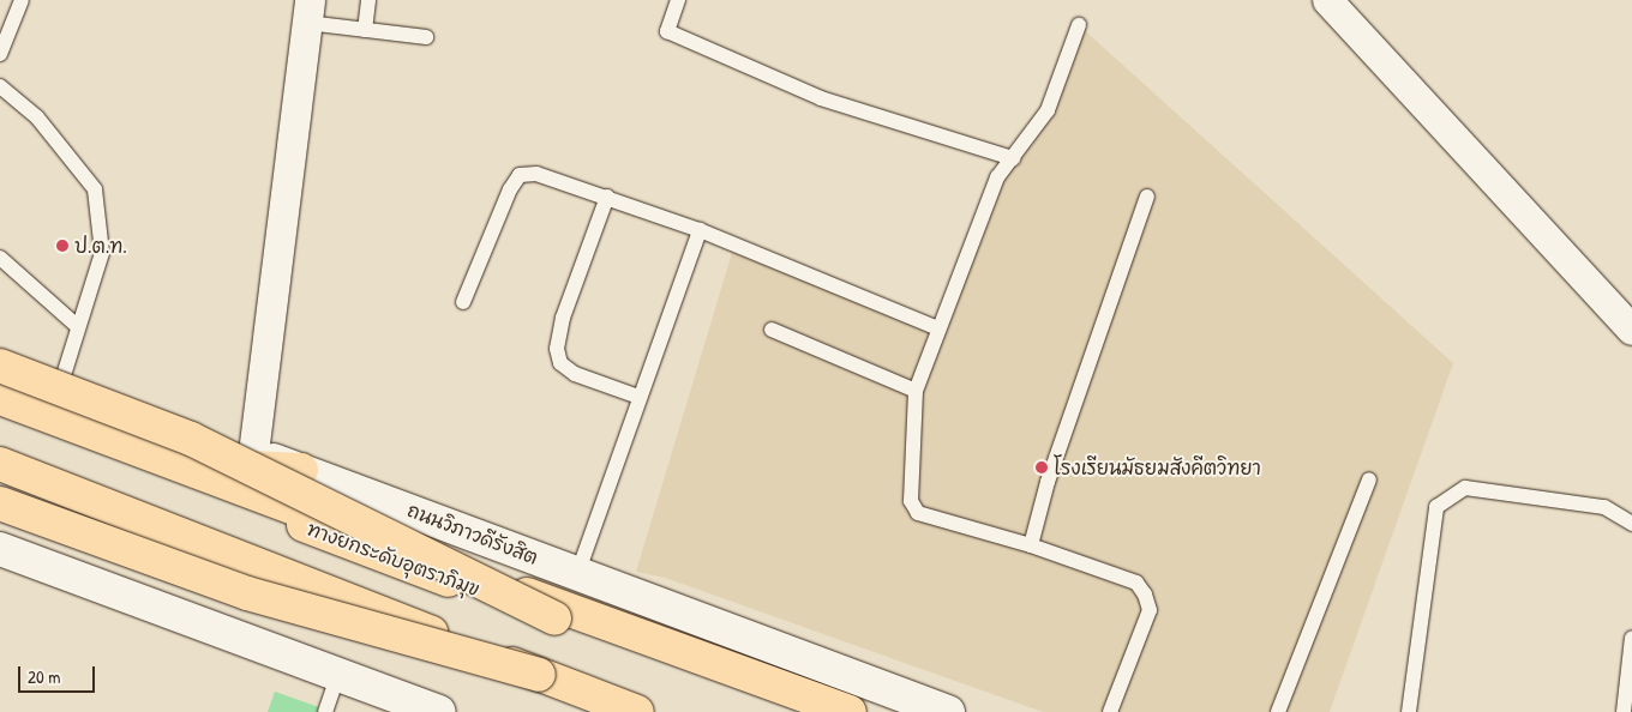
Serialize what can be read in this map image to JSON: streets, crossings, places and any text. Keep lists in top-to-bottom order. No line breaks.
{"streets":{"highway":["ถนนวิภาวดีรังสิต","ทางยกระดับอุตราภิมุข"]},"places":["ป.ต.ท.","โรงเรียนมัธยมสังคีตวิทยา"],"scale_bar":"20 m"}
